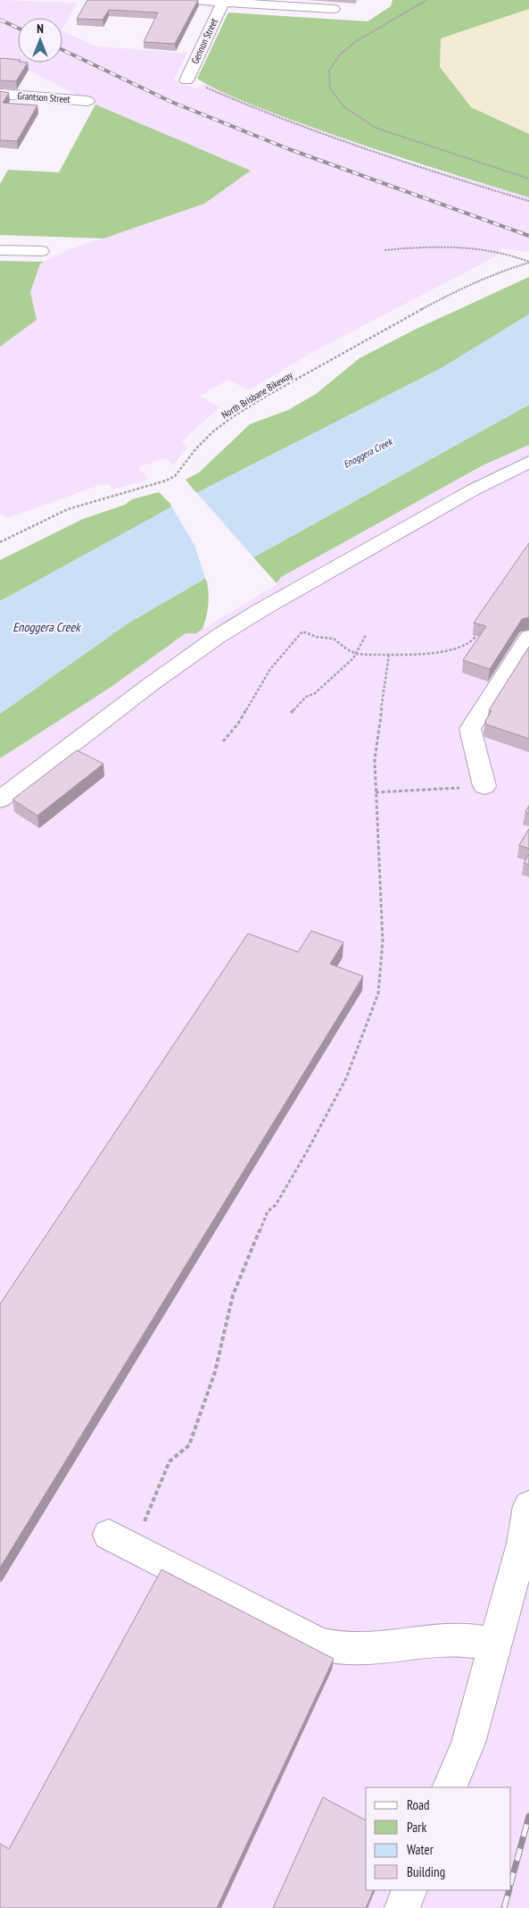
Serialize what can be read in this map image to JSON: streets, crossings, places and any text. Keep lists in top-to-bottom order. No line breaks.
{"streets":{"street":["Gennon Street","Grantson Street"],"path":["North Brisbane Bikeway"]},"water":["Enoggera Creek"],"legend":["Road","Park","Water","Building"],"north":"top"}
